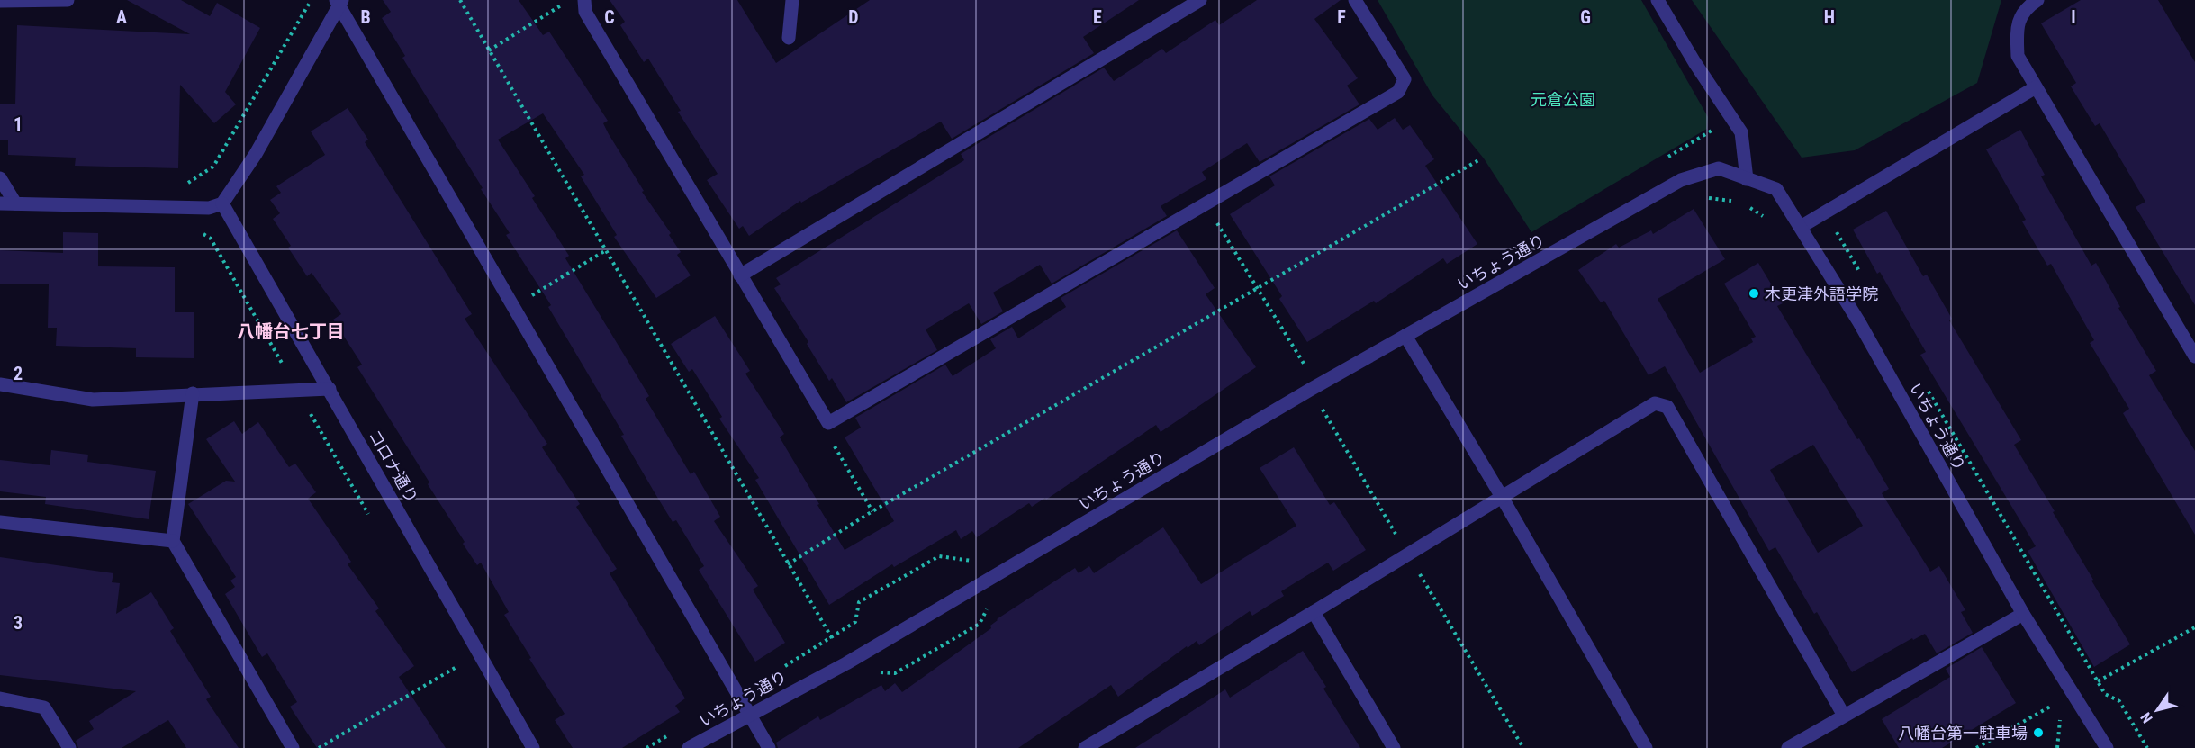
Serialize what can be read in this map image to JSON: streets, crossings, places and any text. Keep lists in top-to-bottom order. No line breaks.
{"streets":{"street":["いちょう通り","コロナ通り"]},"districts":["八幡台七丁目"],"parks":["元倉公園"],"places":["木更津外語学院","八幡台第一駐車場"],"north":"bottom left","grid":{"columns":["A","B","C","D","E","F","G","H","I"],"rows":["1","2","3"]}}
